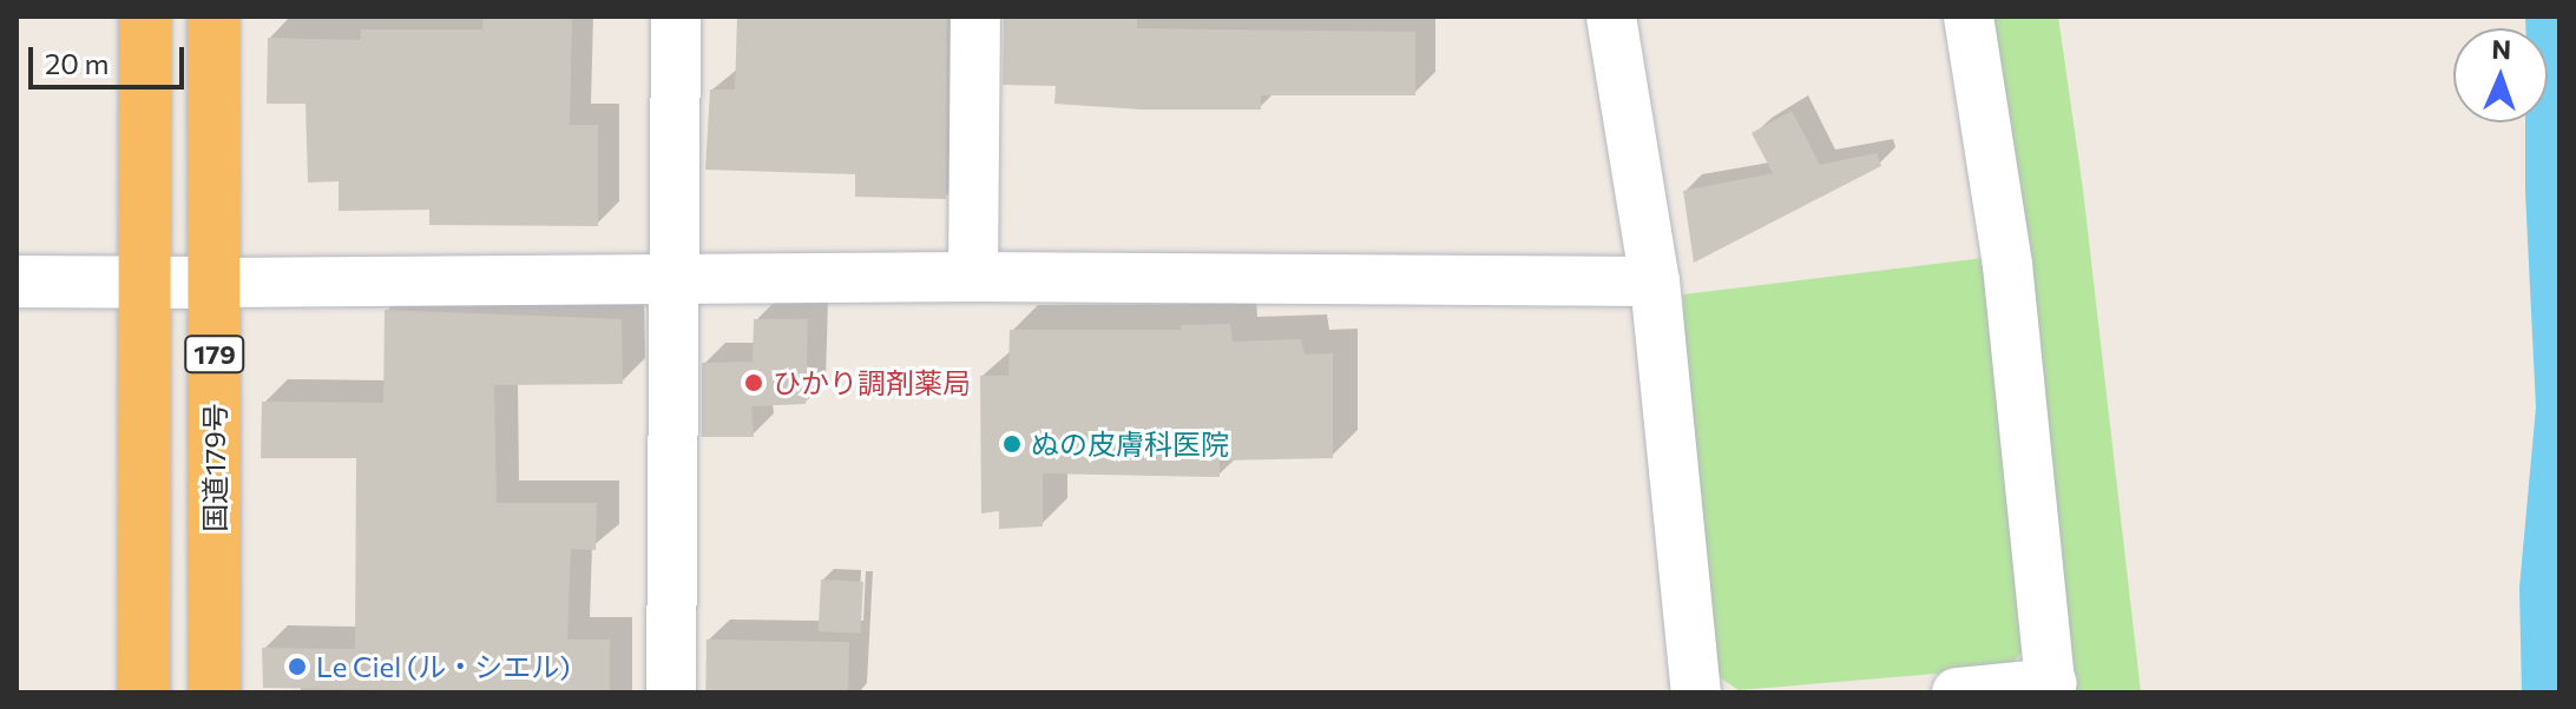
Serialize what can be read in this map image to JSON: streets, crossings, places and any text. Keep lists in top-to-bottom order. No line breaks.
{"streets":{"highway":["179","国道179号"]},"places":["ひかり調剤薬局","ぬの皮膚科医院","Le Ciel (ル・シエル)"],"scale_bar":"20 m","north":"top"}
